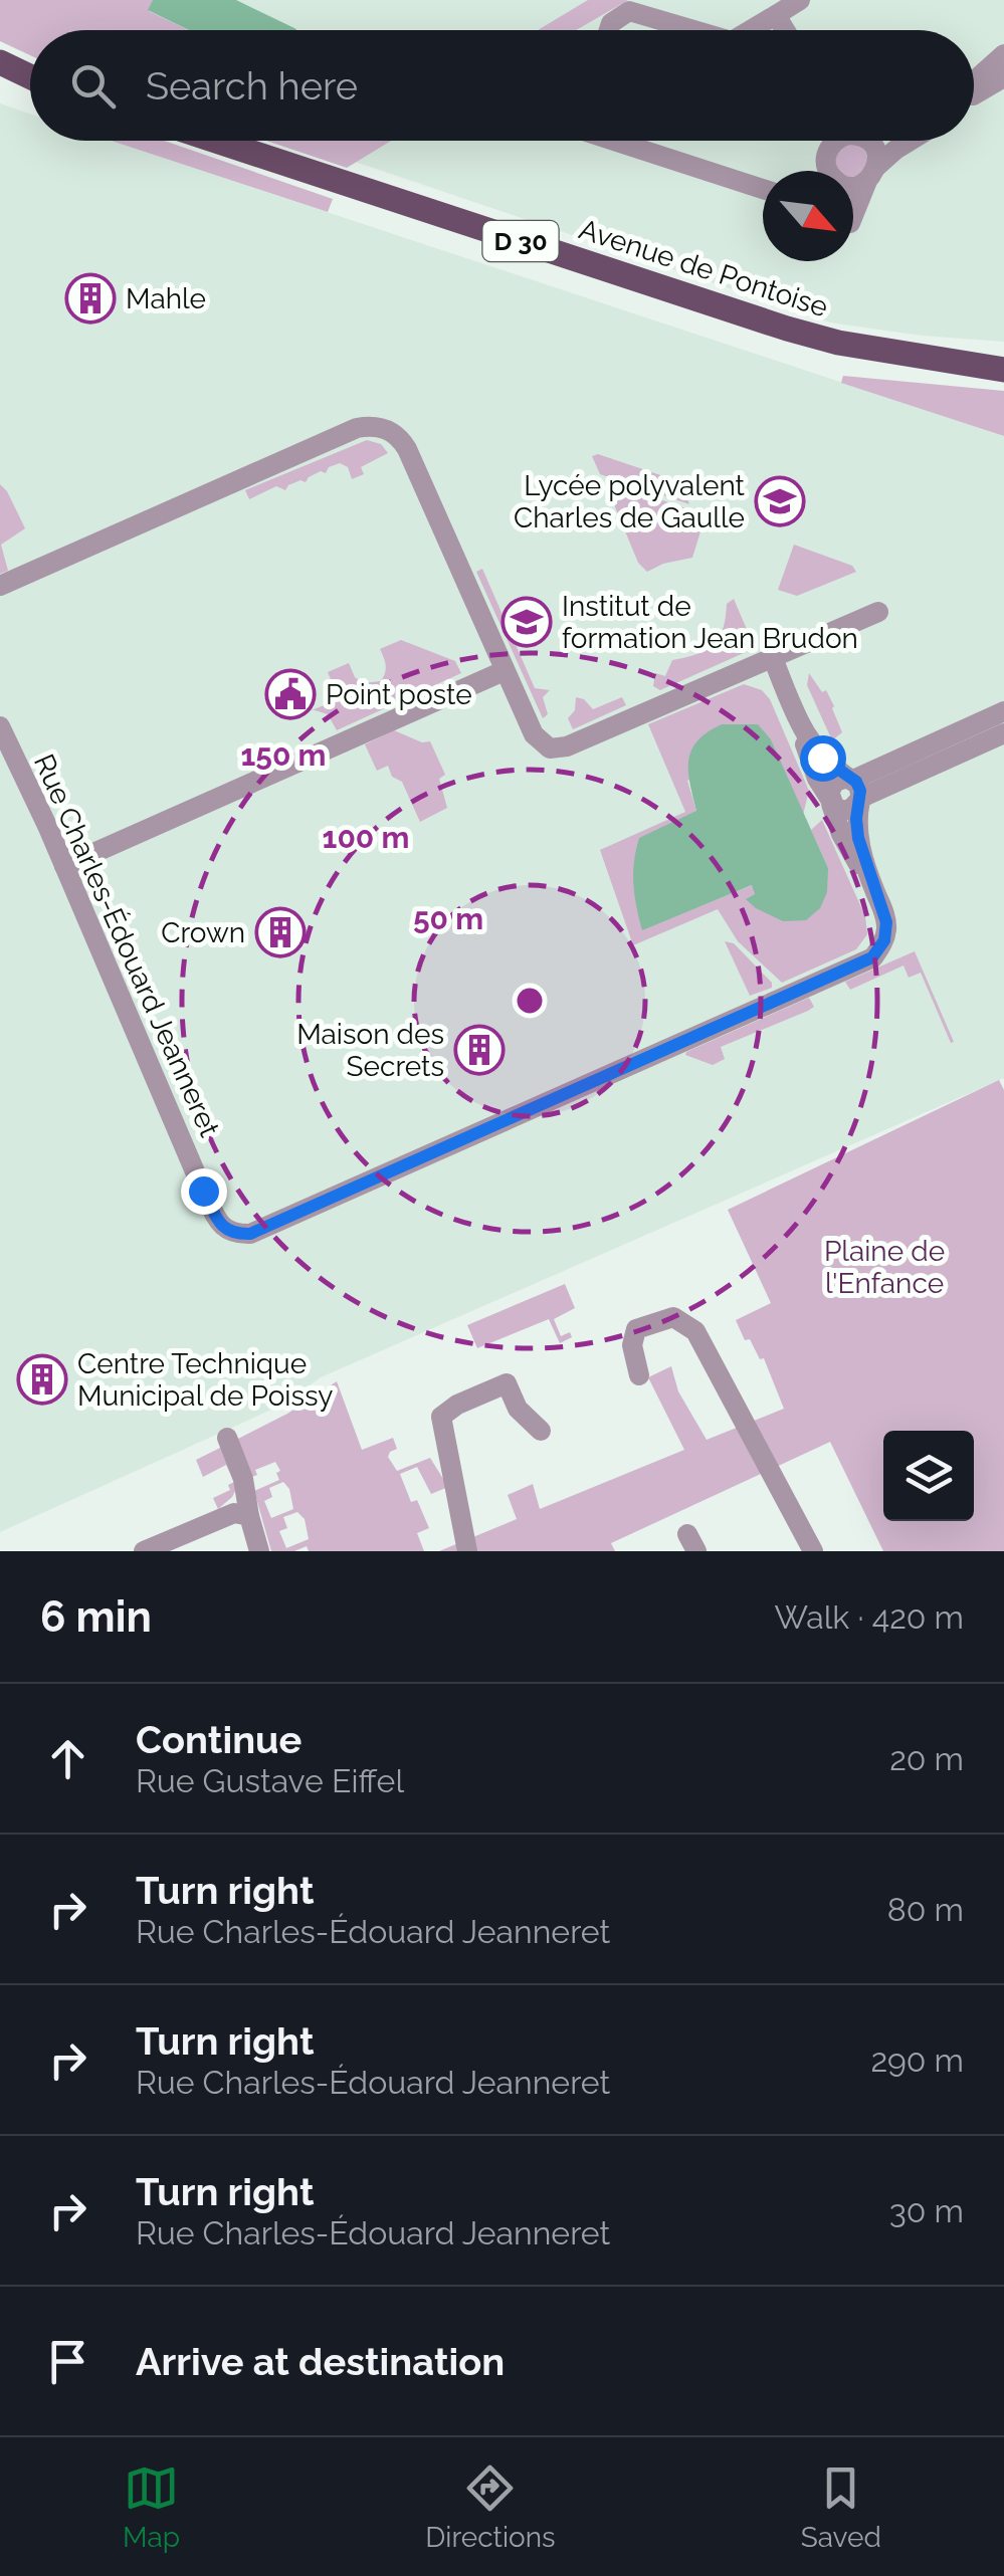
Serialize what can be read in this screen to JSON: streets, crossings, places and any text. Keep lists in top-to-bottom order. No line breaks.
{"streets":{"main road":["D 30","Avenue de Pontoise"],"street":["Rue Charles-Édouard Jeanneret"]},"parks":["Plaine de l'Enfance"],"places":{"building":["Mahle","Crown","Maison des Secrets","Centre Technique Municipal de Poissy"],"school or university":["Lycée polyvalent Charles de Gaulle","Institut de formation Jean Brudon"],"public building":["Point poste"]},"north":"bottom right","page":{"search":"Search here","heading":["6 min","Walk · 420 m"],"list":[["Continue","Rue Gustave Eiffel","20 m"],["Turn right","Rue Charles-Édouard Jeanneret","80 m"],["Turn right","Rue Charles-Édouard Jeanneret","290 m"],["Turn right","Rue Charles-Édouard Jeanneret","30 m"],"Arrive at destination"],"nav":["Map","Directions","Saved"]},"rings":["150 m","100 m","50 m"]}
